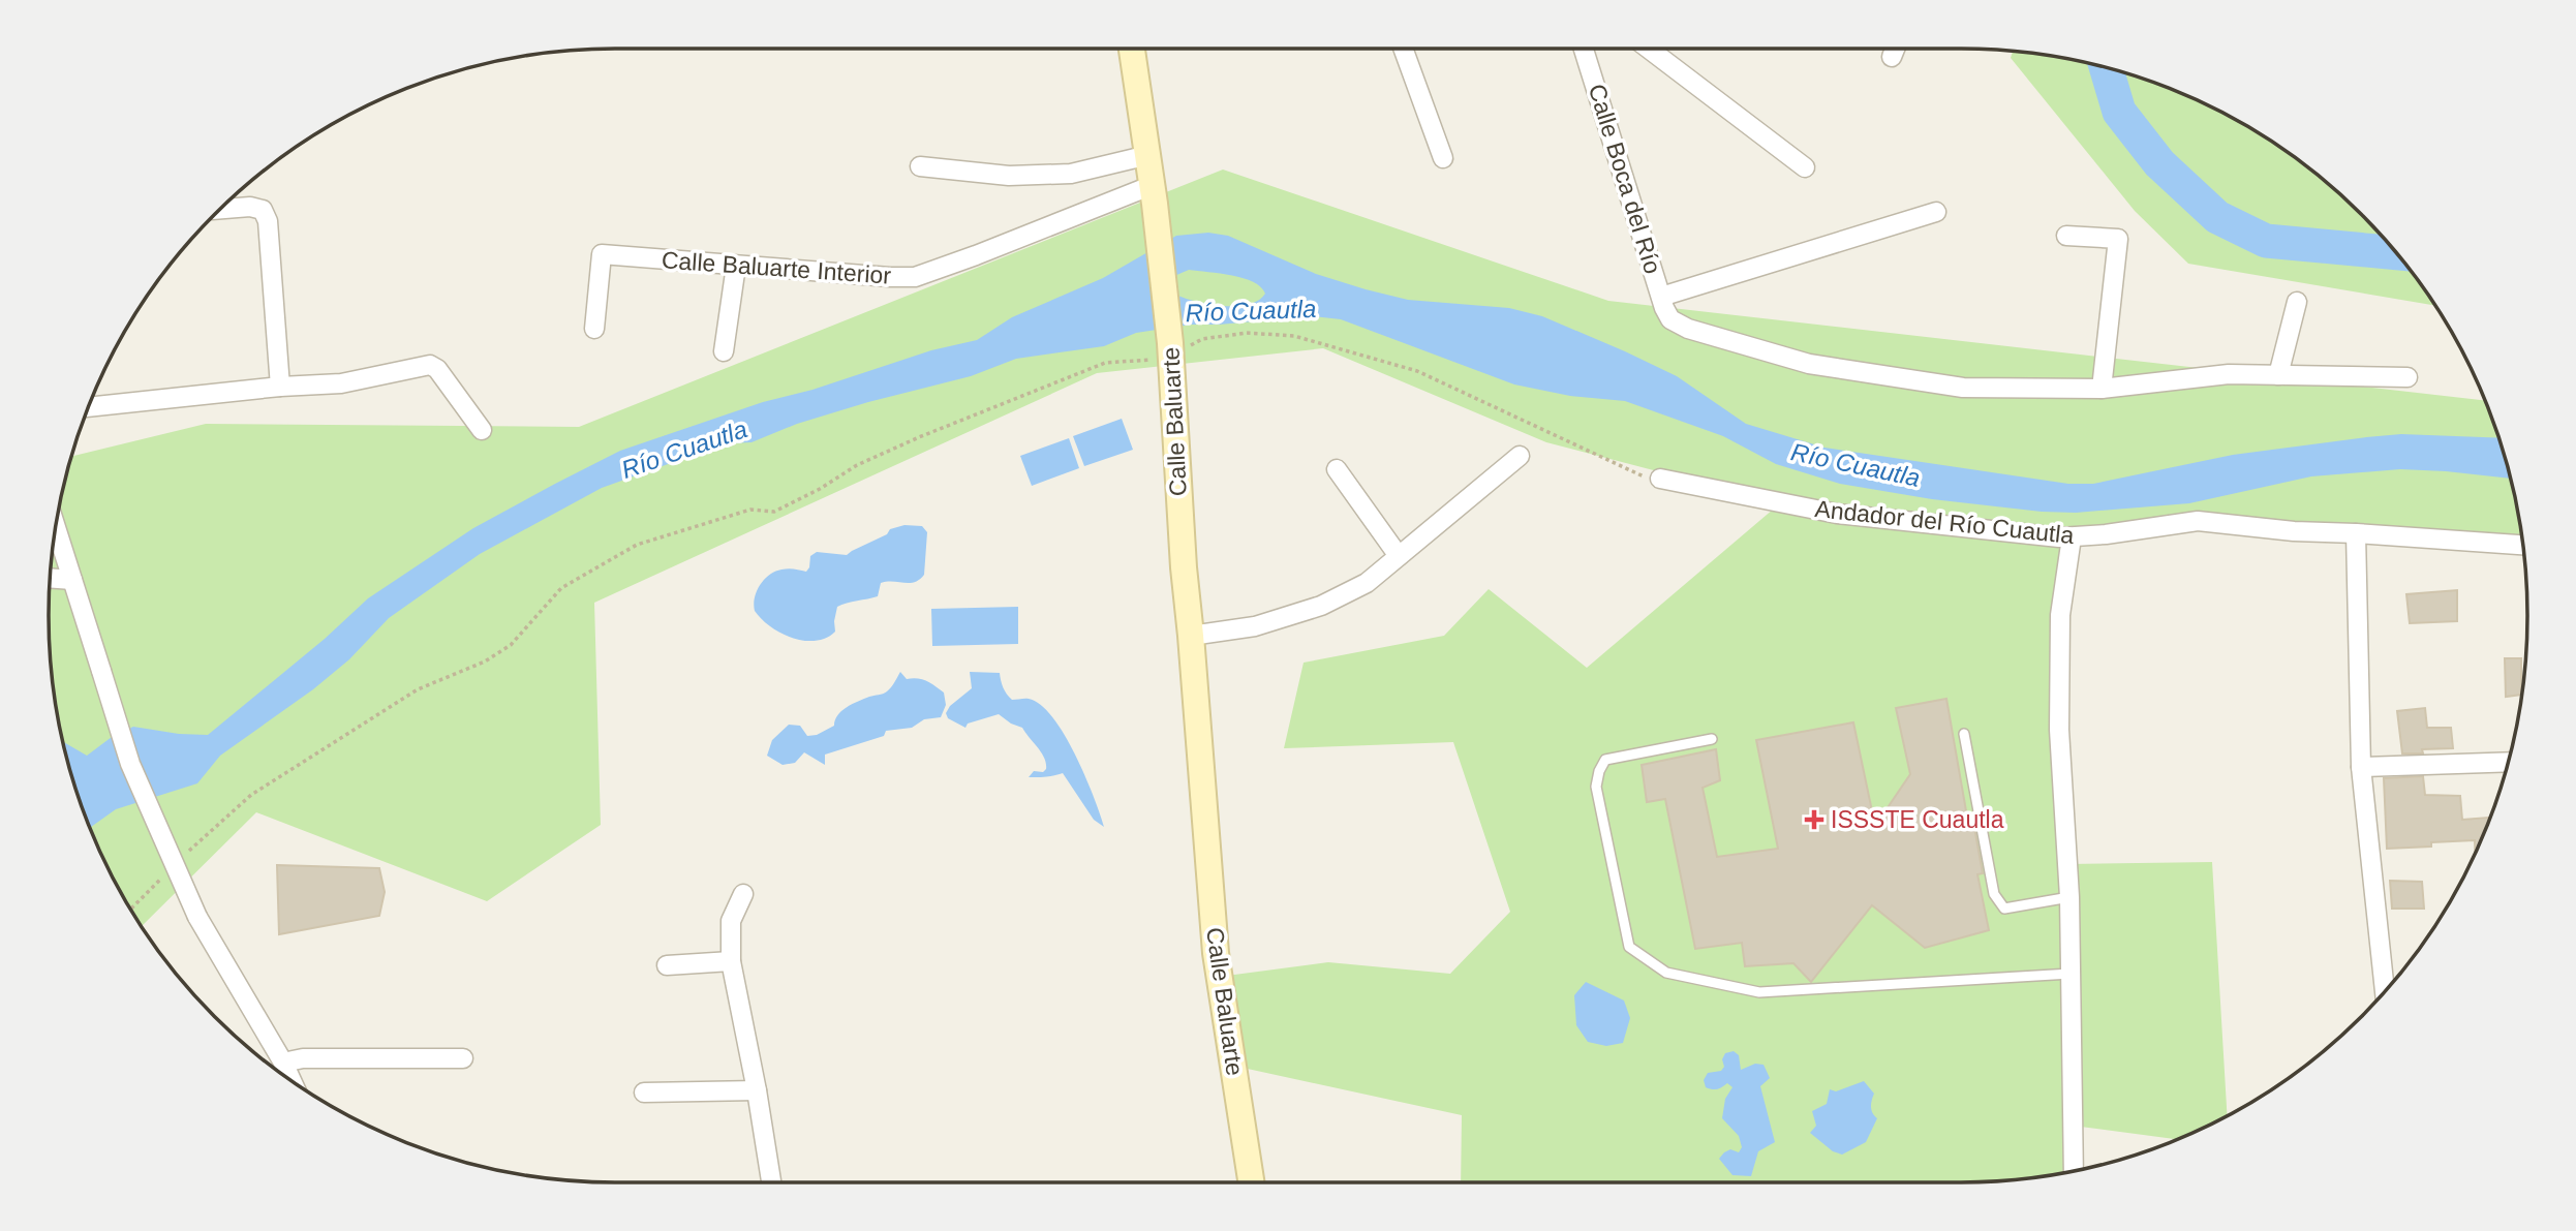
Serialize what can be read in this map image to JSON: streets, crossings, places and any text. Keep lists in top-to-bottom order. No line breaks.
{"streets":{"street":["Calle Boca del Río","Calle Baluarte Interior","Calle Baluarte","Andador del Río Cuautla"]},"crossings":[["Calle Baluarte Interior","Calle Baluarte"]],"water":["Río Cuautla"],"places":{"health":["ISSSTE Cuautla"]}}
